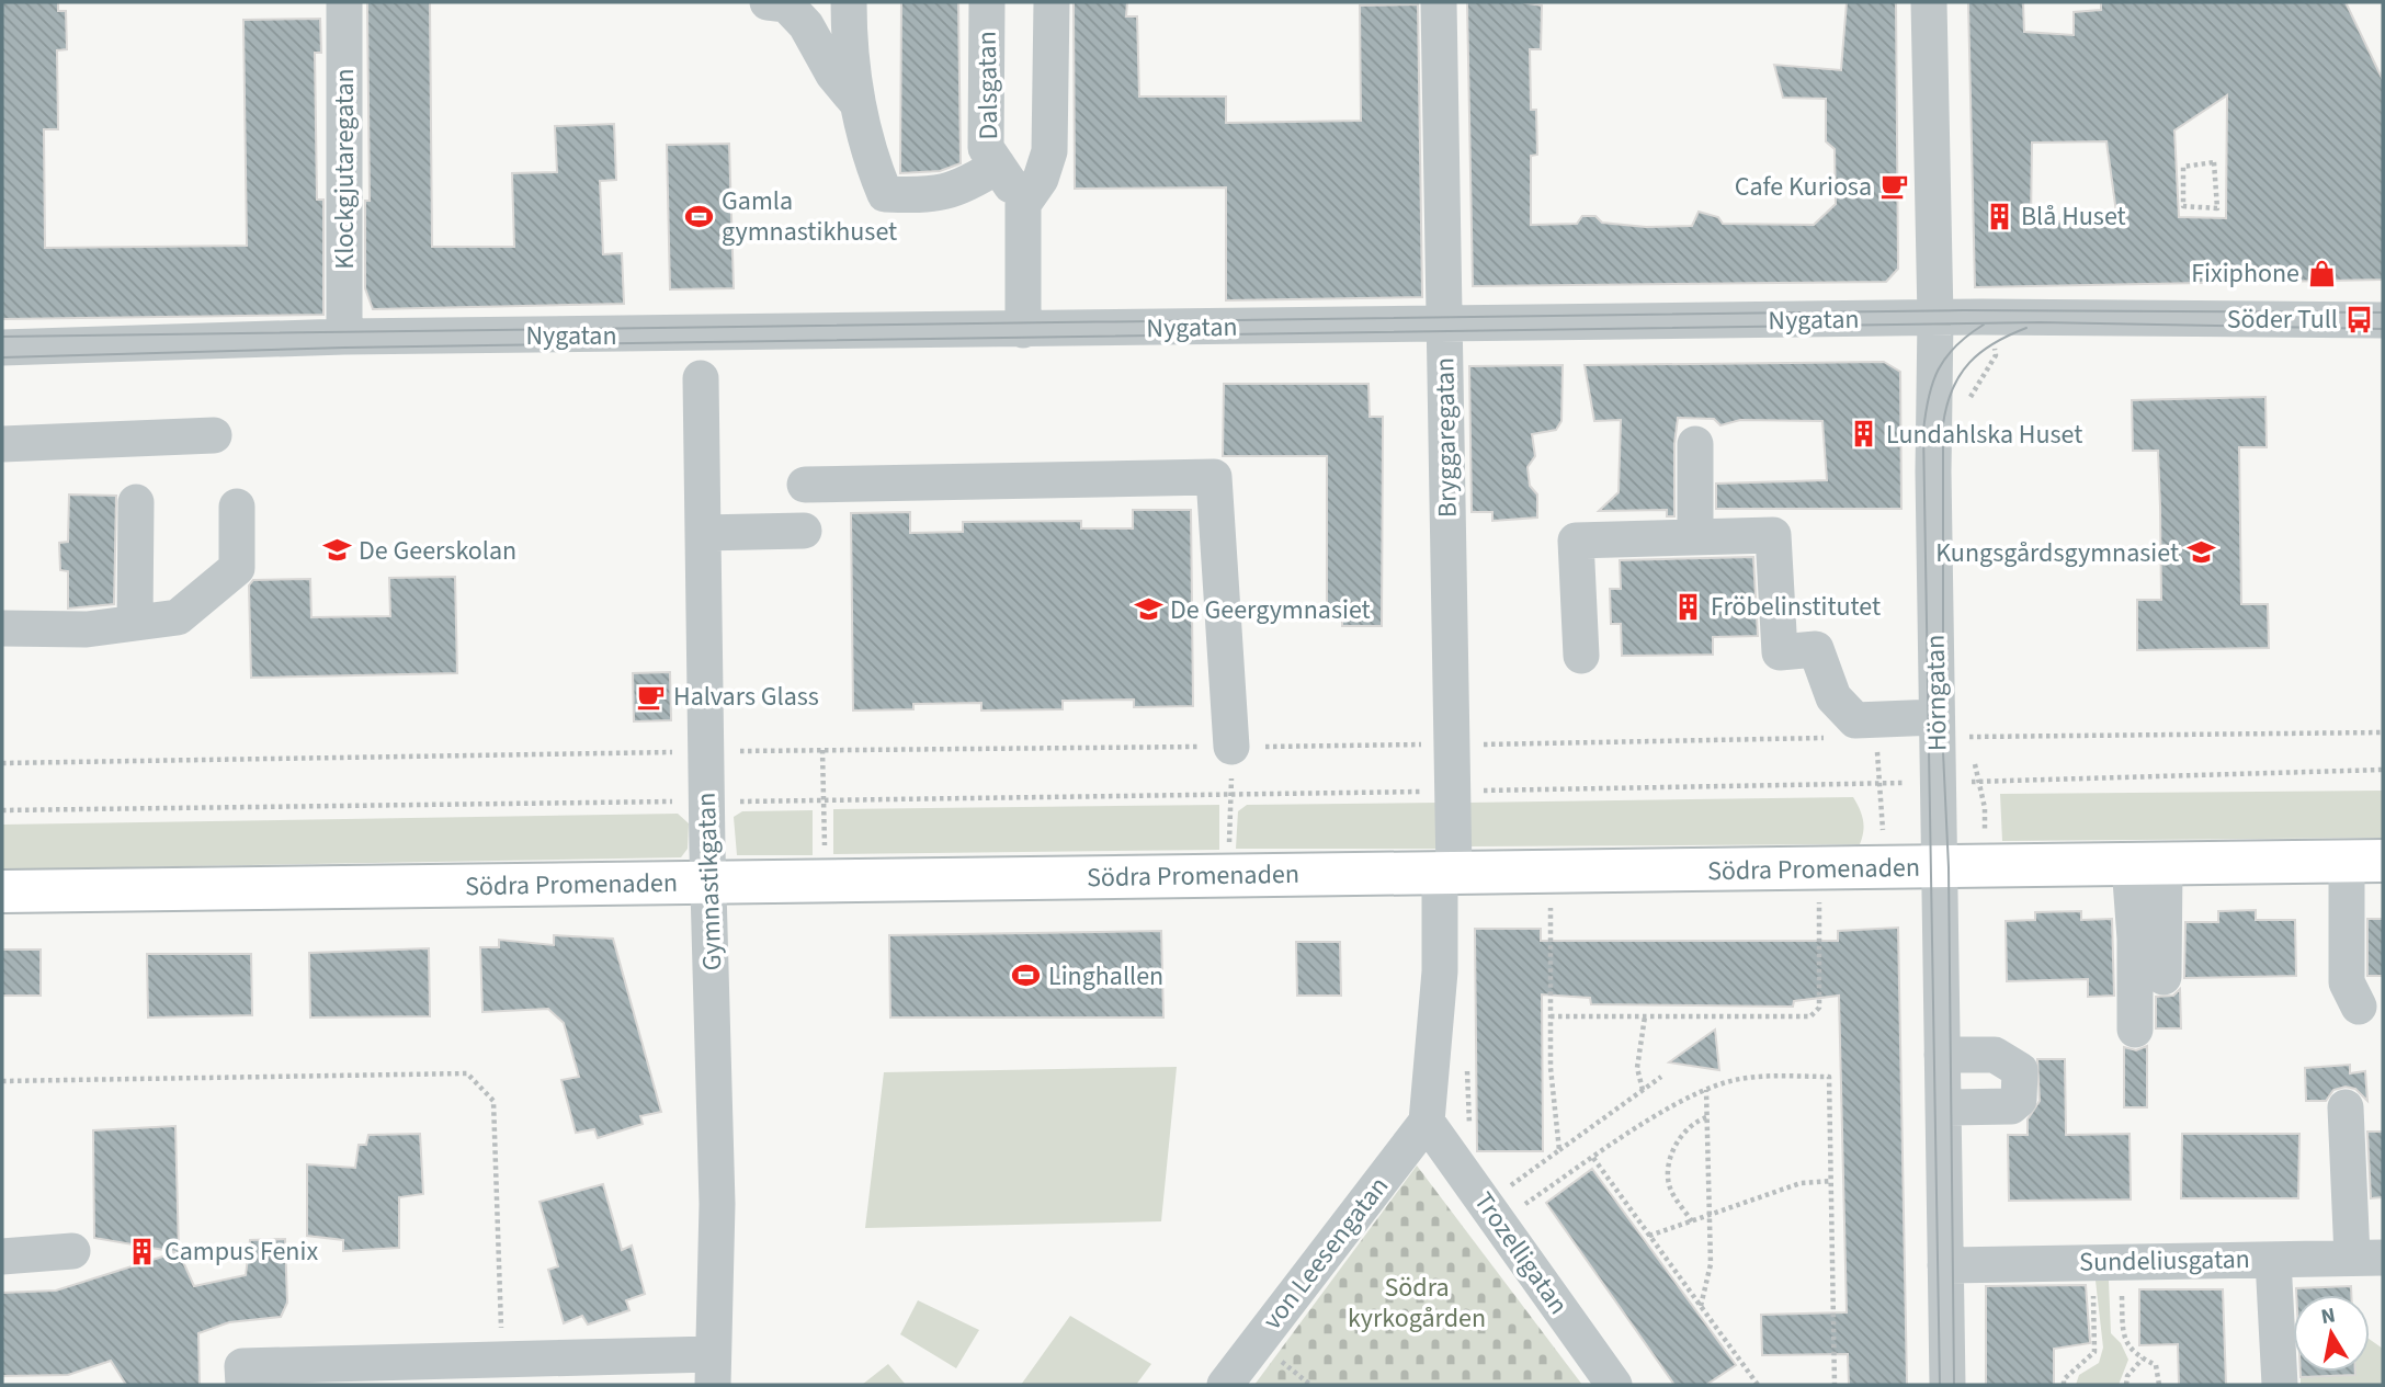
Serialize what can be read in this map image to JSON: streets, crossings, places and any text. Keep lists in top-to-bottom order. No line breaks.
{"streets":{"main road":["Södra Promenaden"],"street":["Dalsgatan","Klockgjutaregatan","Nygatan","Bryggaregatan","Hörngatan","Gymnastikgatan","von Leesengatan","Trozelligatan","Sundeliusgatan"]},"crossings":[["Klockgjutaregatan","Nygatan"],["Nygatan","Bryggaregatan"],["Nygatan","Hörngatan"],["Bryggaregatan","Södra Promenaden"],["Bryggaregatan","von Leesengatan"],["Bryggaregatan","Trozelligatan"],["Hörngatan","Södra Promenaden"],["Hörngatan","Sundeliusgatan"],["Södra Promenaden","Gymnastikgatan"],["von Leesengatan","Trozelligatan"]],"parks":["Södra kyrkogården"],"places":{"cafe":["Cafe Kuriosa","Halvars Glass"],"sports":["Gamla gymnastikhuset","Linghallen"],"building":["Blå Huset","Lundahlska Huset","Fröbelinstitutet","Campus Fenix"],"shop":["Fixiphone"],"bus stop":["Söder Tull"],"school or university":["De Geerskolan","Kungsgårdsgymnasiet","De Geergymnasiet"]},"north":"top"}
